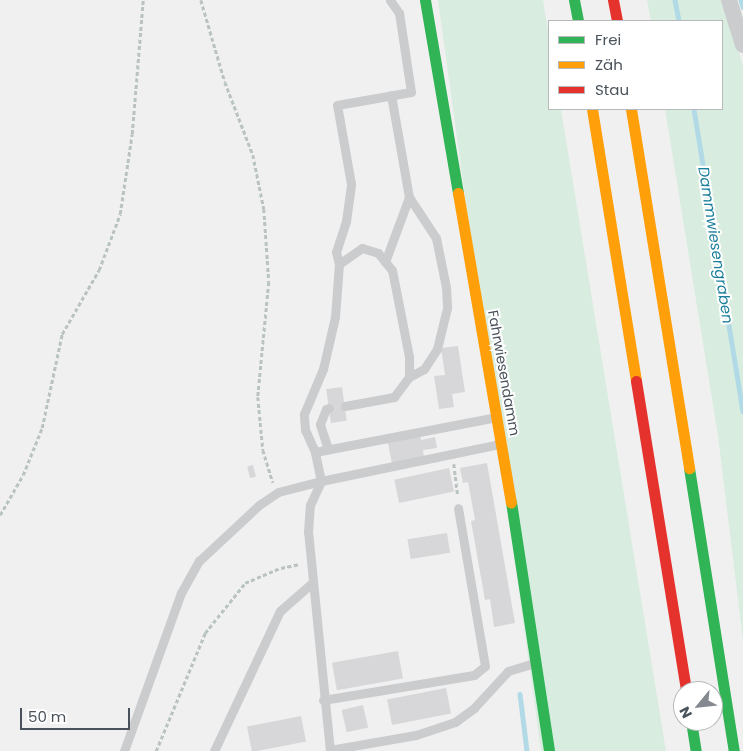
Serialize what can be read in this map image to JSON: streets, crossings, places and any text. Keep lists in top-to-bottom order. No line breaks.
{"streets":{"main road":["Fahrwiesendamm"]},"water":["Dammwiesengraben"],"legend":["Frei","Zäh","Stau"],"scale_bar":"50 m","north":"bottom left"}
